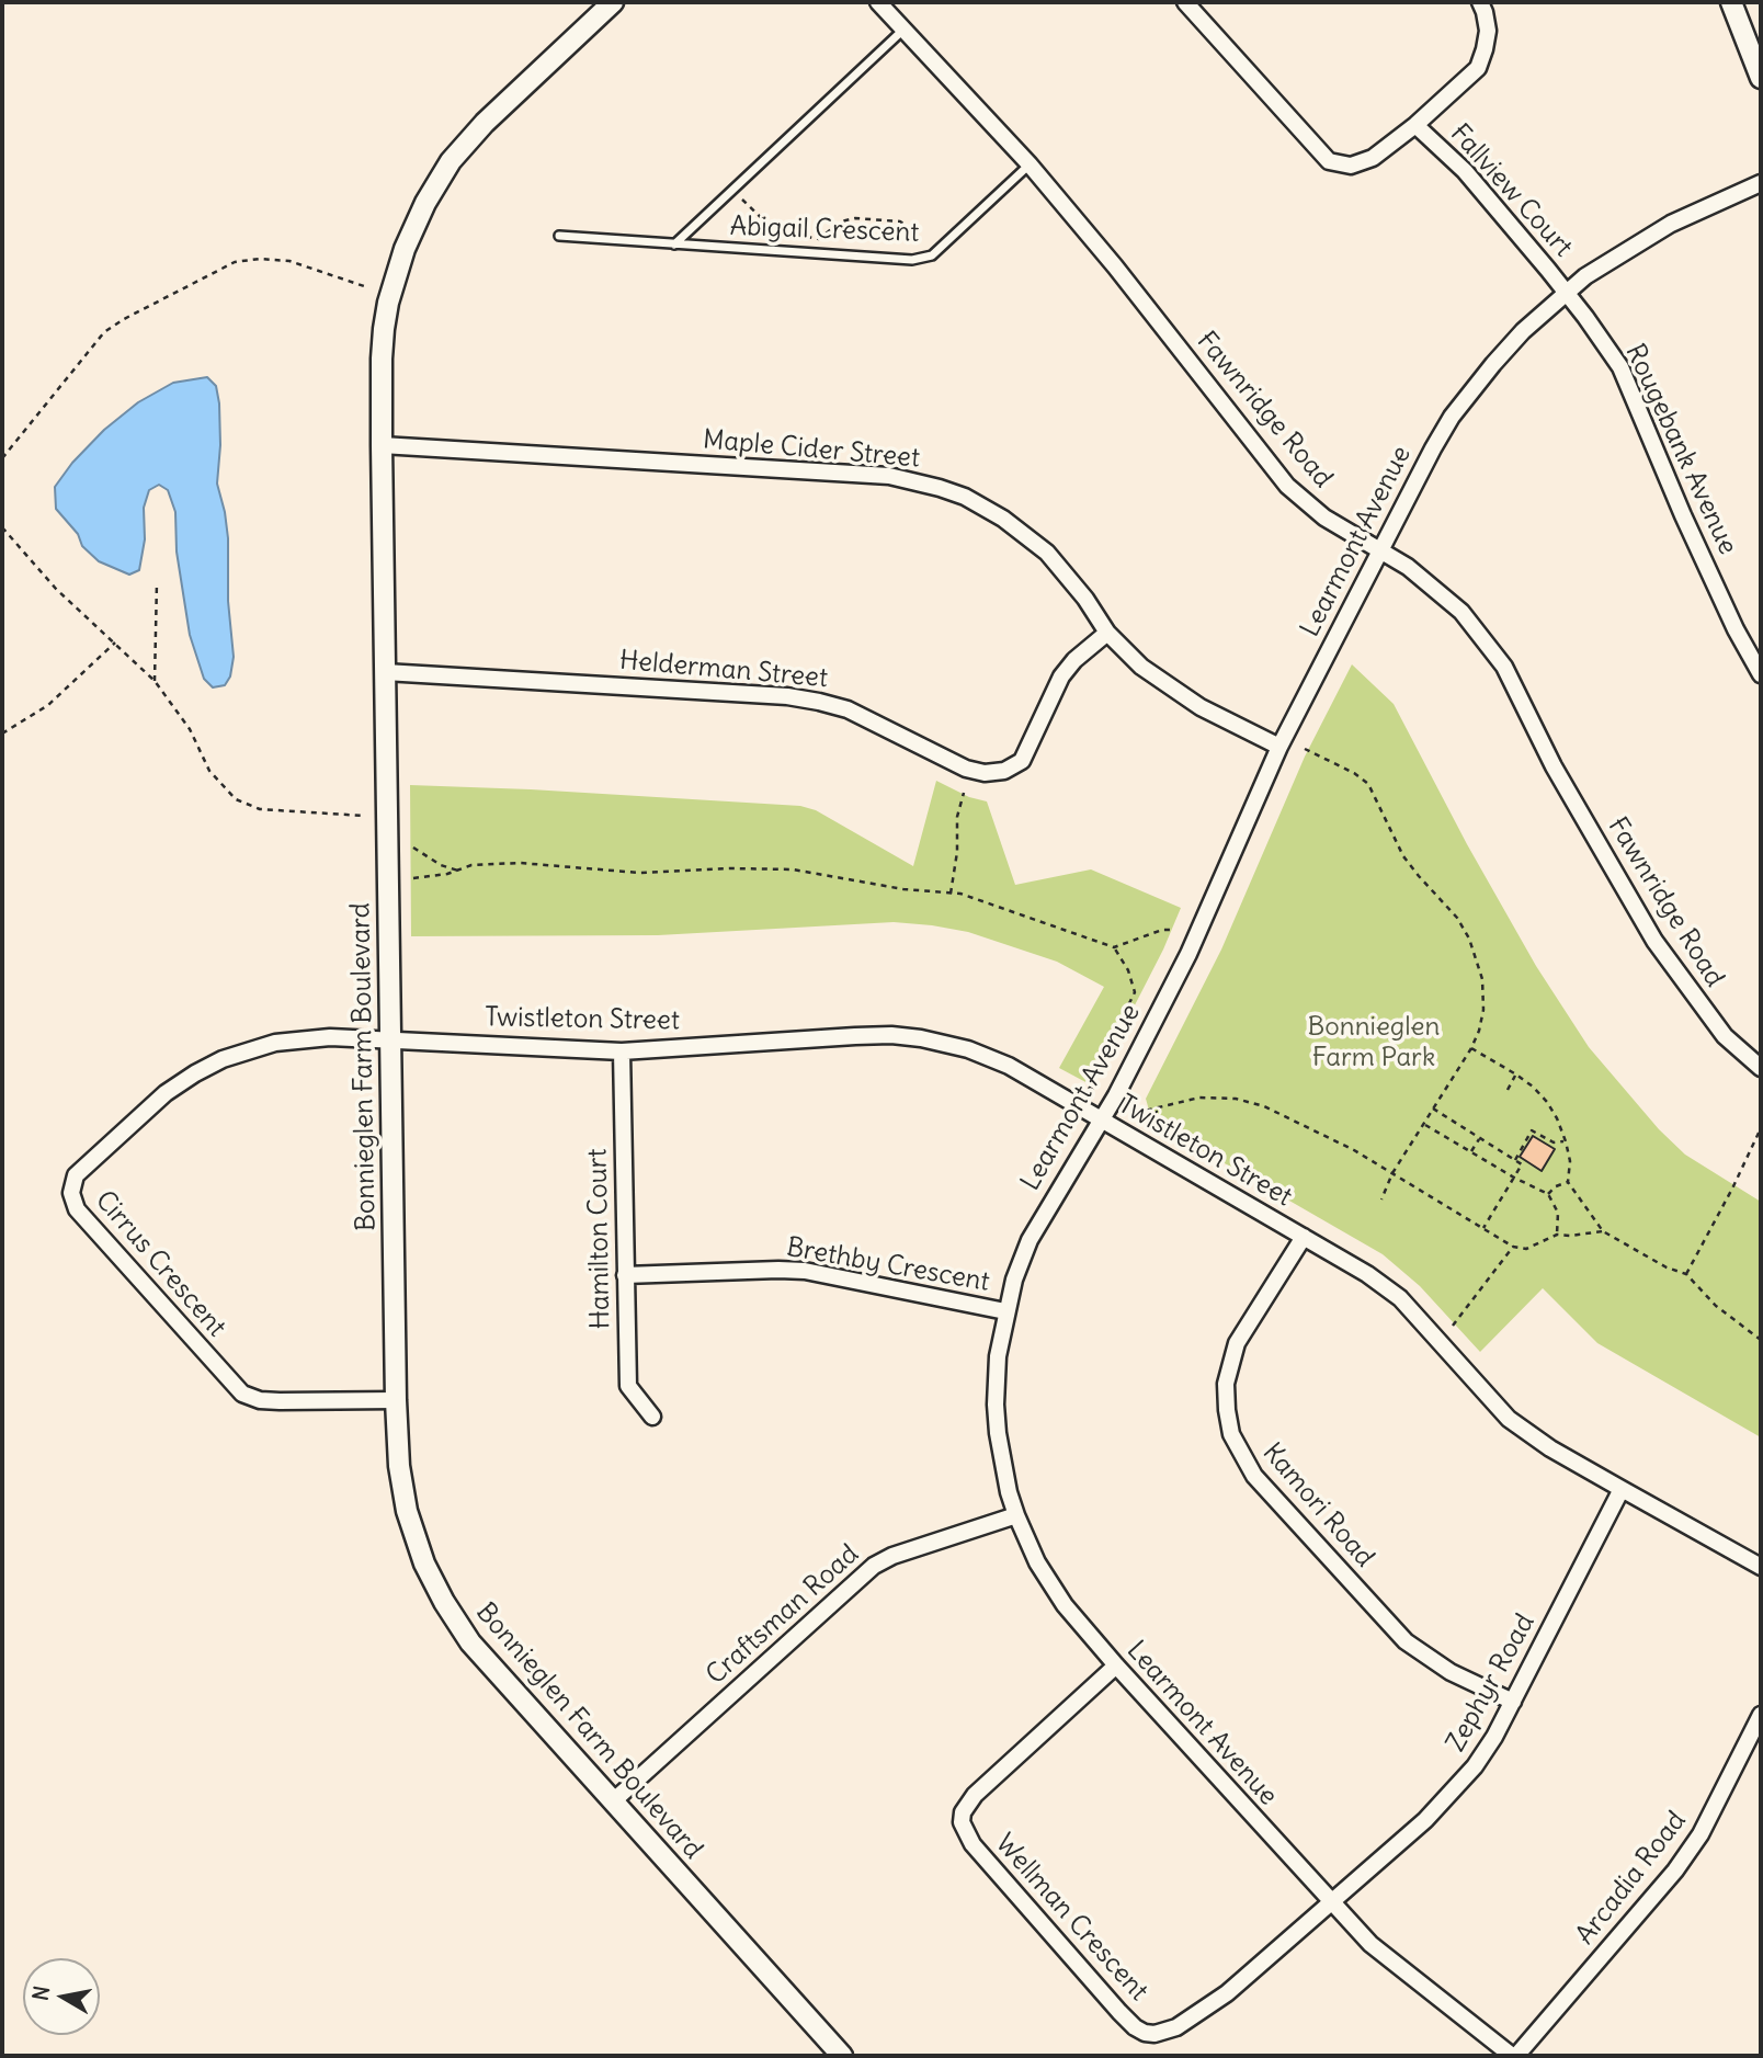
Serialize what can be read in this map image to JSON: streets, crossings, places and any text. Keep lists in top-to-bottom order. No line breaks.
{"streets":{"street":["Fallview Court","Fawnridge Road","Maple Cider Street","Rougebank Avenue","Learmont Avenue","Helderman Street","Twistleton Street","Bonnieglen Farm Boulevard","Hamilton Court","Cirrus Crescent","Brethby Crescent","Kamori Road","Craftsman Road","Zephyr Road","Arcadia Road","Wellman Crescent"],"lane":["Abigail Crescent"]},"crossings":[["Fallview Court","Rougebank Avenue"],["Fallview Court","Learmont Avenue"],["Abigail Crescent","Fawnridge Road"],["Fawnridge Road","Learmont Avenue"],["Maple Cider Street","Learmont Avenue"],["Maple Cider Street","Helderman Street"],["Maple Cider Street","Bonnieglen Farm Boulevard"],["Rougebank Avenue","Learmont Avenue"],["Learmont Avenue","Twistleton Street"],["Learmont Avenue","Brethby Crescent"],["Learmont Avenue","Craftsman Road"],["Learmont Avenue","Zephyr Road"],["Learmont Avenue","Arcadia Road"],["Learmont Avenue","Wellman Crescent"],["Helderman Street","Bonnieglen Farm Boulevard"],["Twistleton Street","Bonnieglen Farm Boulevard"],["Twistleton Street","Hamilton Court"],["Twistleton Street","Cirrus Crescent"],["Twistleton Street","Kamori Road"],["Twistleton Street","Zephyr Road"],["Bonnieglen Farm Boulevard","Cirrus Crescent"],["Bonnieglen Farm Boulevard","Craftsman Road"],["Hamilton Court","Brethby Crescent"],["Kamori Road","Zephyr Road"],["Zephyr Road","Wellman Crescent"]],"parks":["Bonnieglen Farm Park"],"north":"left"}
